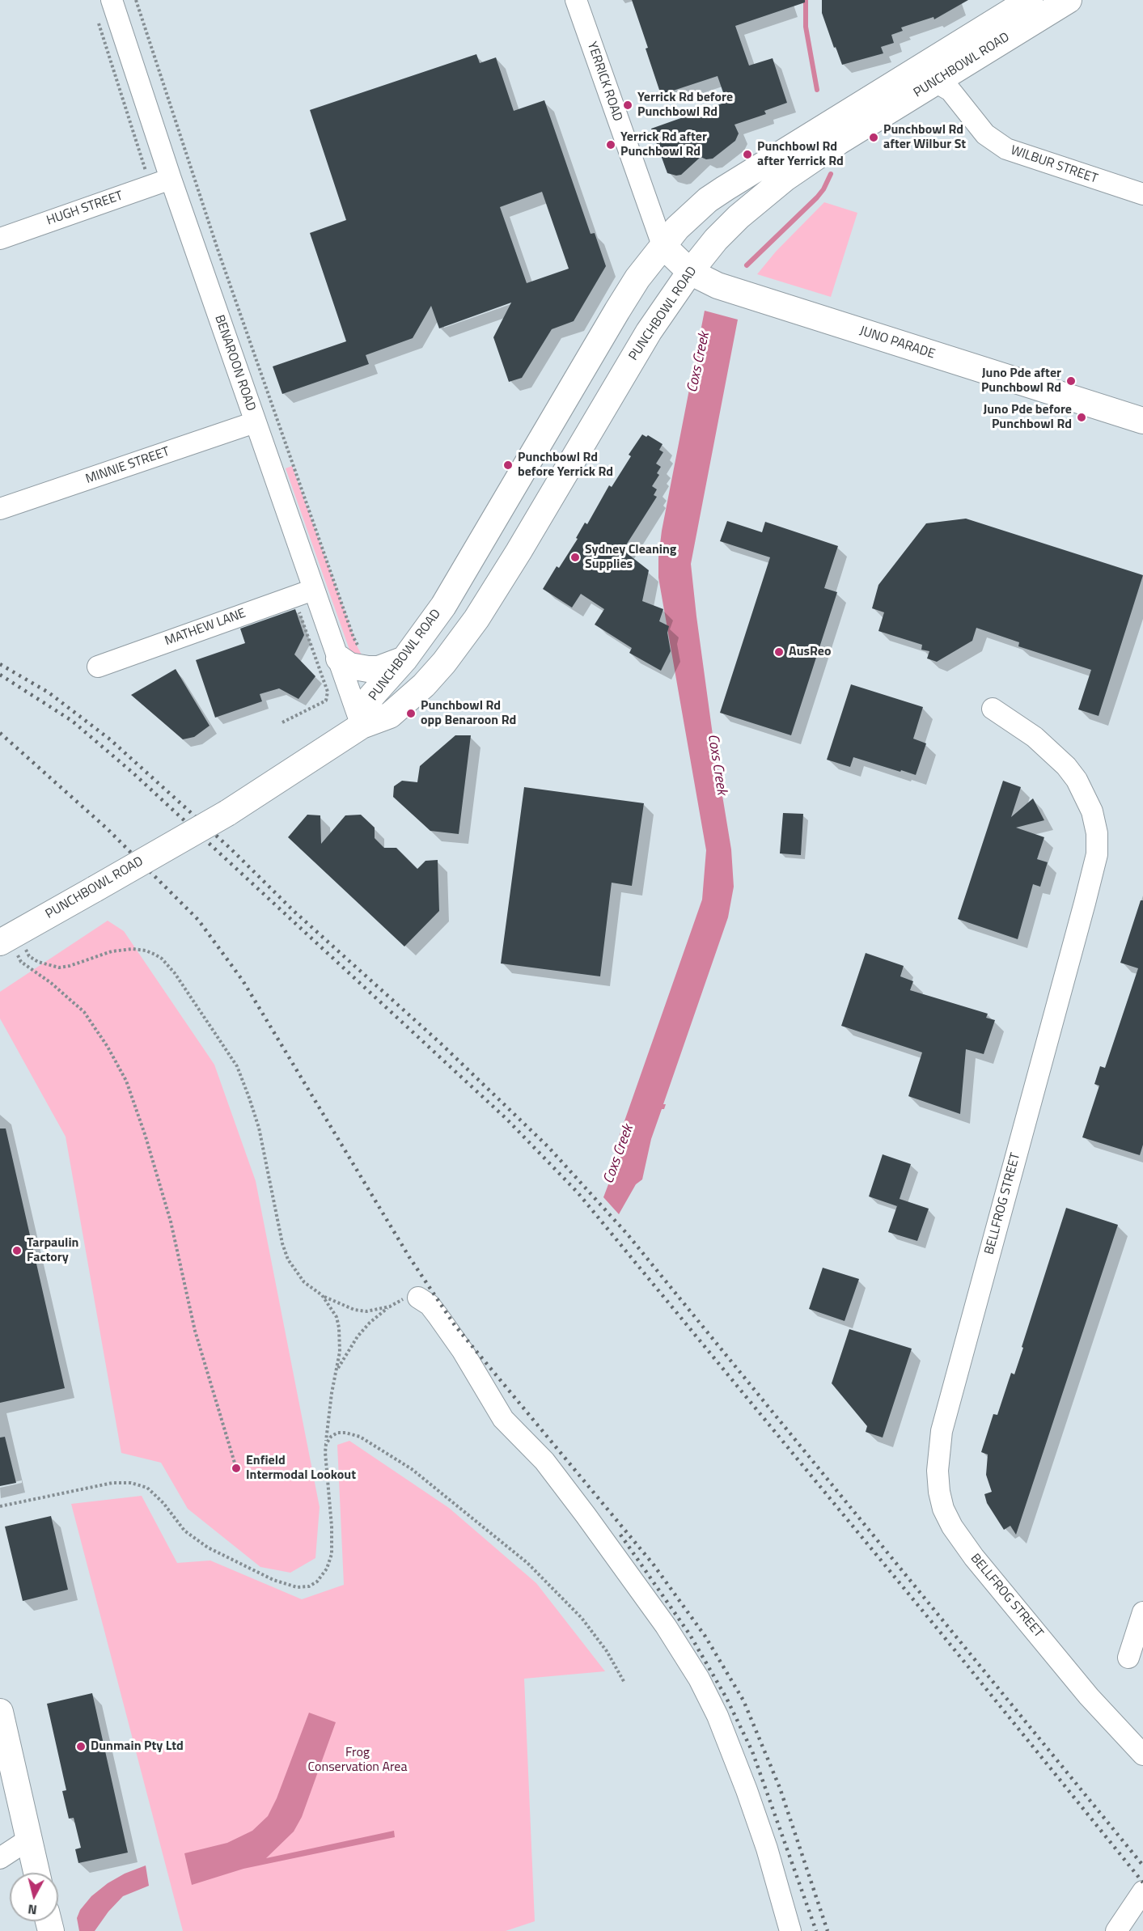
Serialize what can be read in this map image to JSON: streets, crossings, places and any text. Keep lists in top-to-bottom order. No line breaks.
{"streets":{"main road":["PUNCHBOWL ROAD","JUNO PARADE"],"street":["YERRICK ROAD","WILBUR STREET","HUGH STREET","BENAROON ROAD","MINNIE STREET","MATHEW LANE","BELLFROG STREET"]},"crossings":[["PUNCHBOWL ROAD","YERRICK ROAD"],["PUNCHBOWL ROAD","WILBUR STREET"],["PUNCHBOWL ROAD","JUNO PARADE"],["PUNCHBOWL ROAD","BENAROON ROAD"],["YERRICK ROAD","JUNO PARADE"],["HUGH STREET","BENAROON ROAD"],["BENAROON ROAD","MINNIE STREET"],["BENAROON ROAD","MATHEW LANE"]],"water":["Coxs Creek"],"parks":["Frog Conservation Area"],"places":["Yerrick Rd before Punchbowl Rd","Punchbowl Rd after Wilbur St","Yerrick Rd after Punchbowl Rd","Punchbowl Rd after Yerrick Rd","Juno Pde after Punchbowl Rd","Juno Pde before Punchbowl Rd","Punchbowl Rd before Yerrick Rd","Sydney Cleaning Supplies","AusReo","Punchbowl Rd opp Benaroon Rd","Tarpaulin Factory","Enfield Intermodal Lookout","Dunmain Pty Ltd"],"north":"bottom"}
